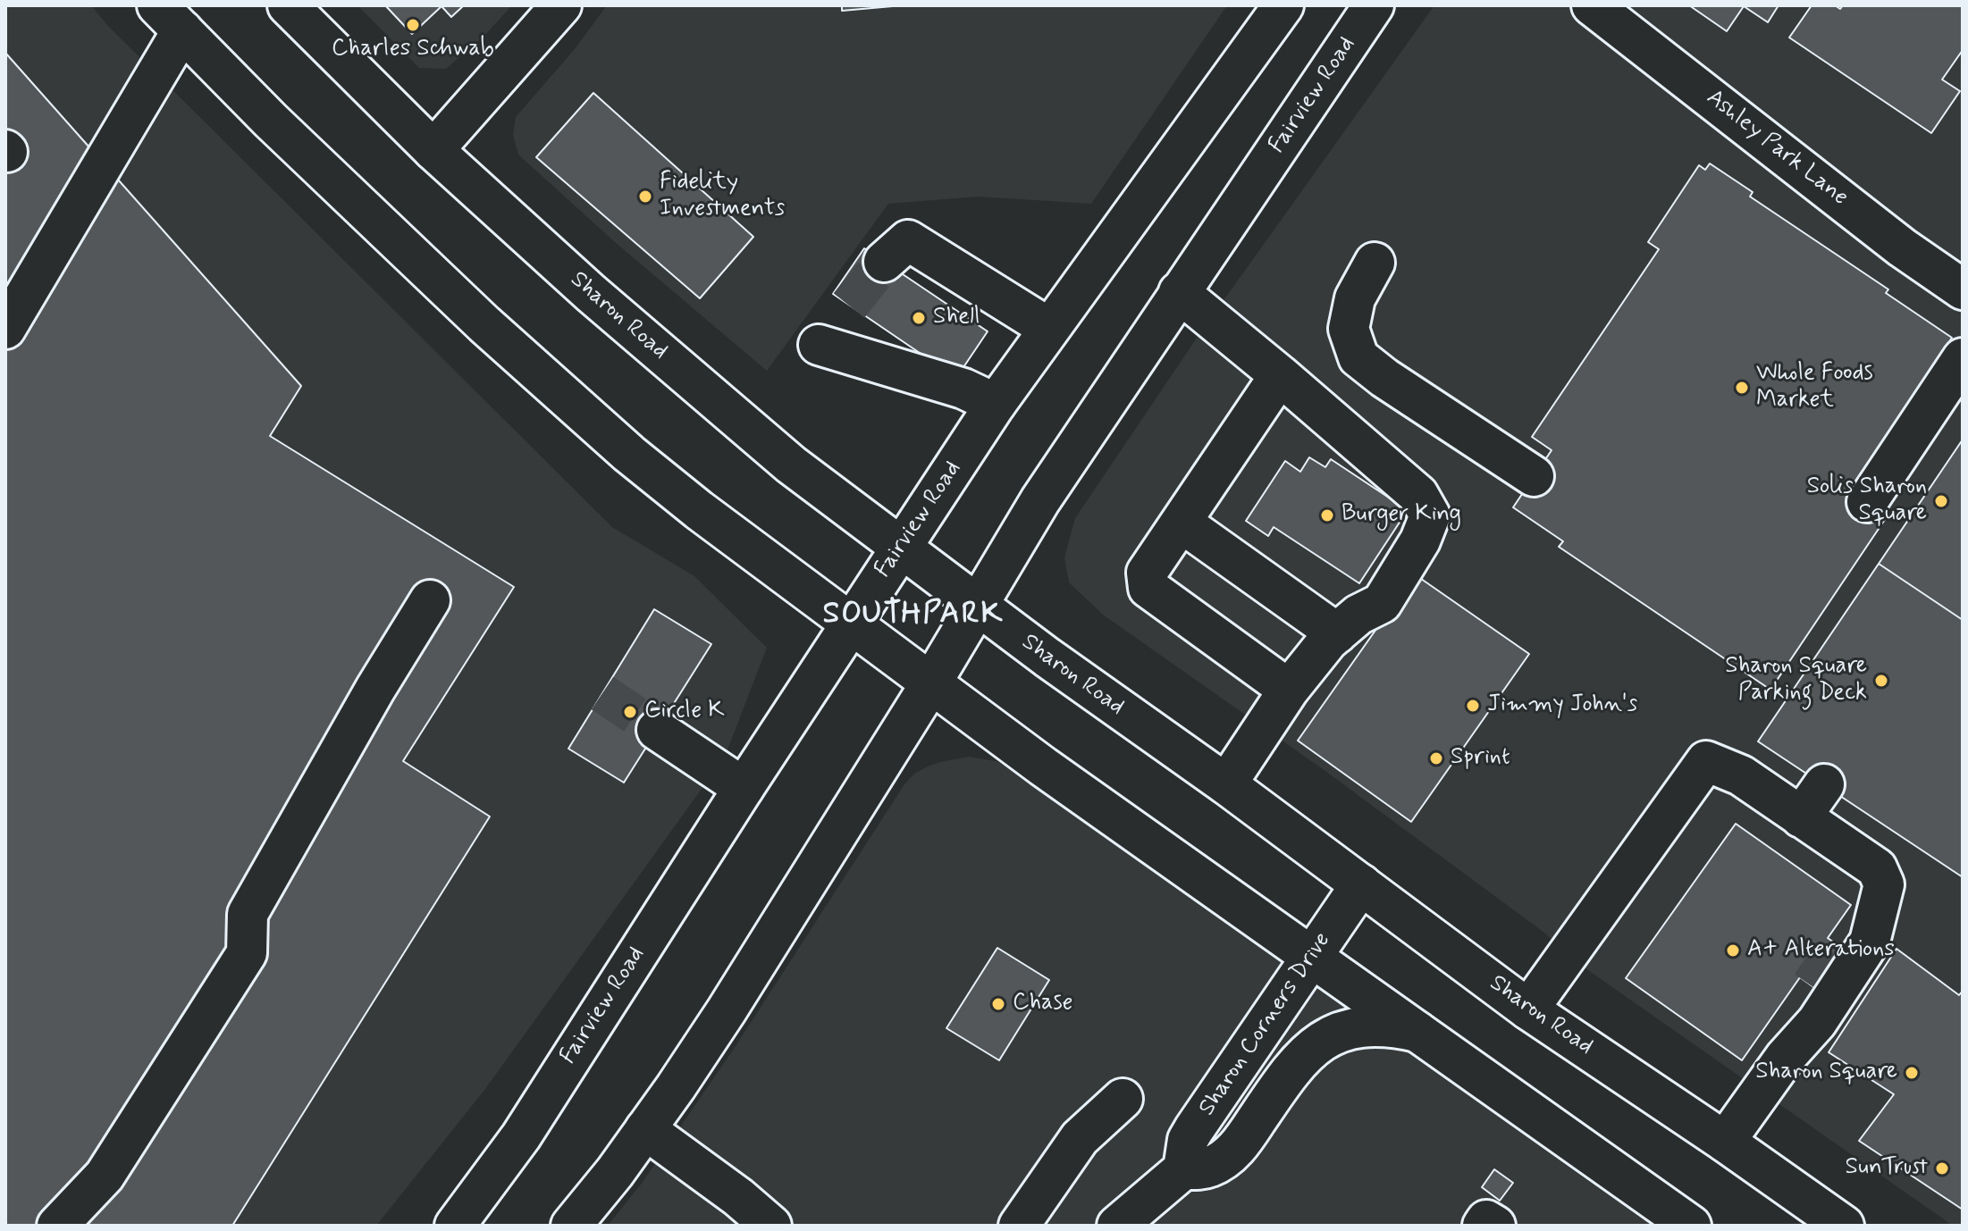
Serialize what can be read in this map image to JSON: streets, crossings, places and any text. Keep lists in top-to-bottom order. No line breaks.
{"streets":{"main road":["Fairview Road","Ashley Park Lane","Sharon Road","Sharon Corners Drive"]},"crossings":[["Fairview Road","Sharon Road"],["Sharon Road","Sharon Corners Drive"]],"districts":["SOUTHPARK"],"places":["Charles Schwab","Fidelity Investments","Shell","Whole Foods Market","Solis Sharon Square","Burger King","Sharon Square Parking Deck","Jimmy John's","Circle K","Sprint","A+ Alterations","Chase","Sharon Square","SunTrust"]}
